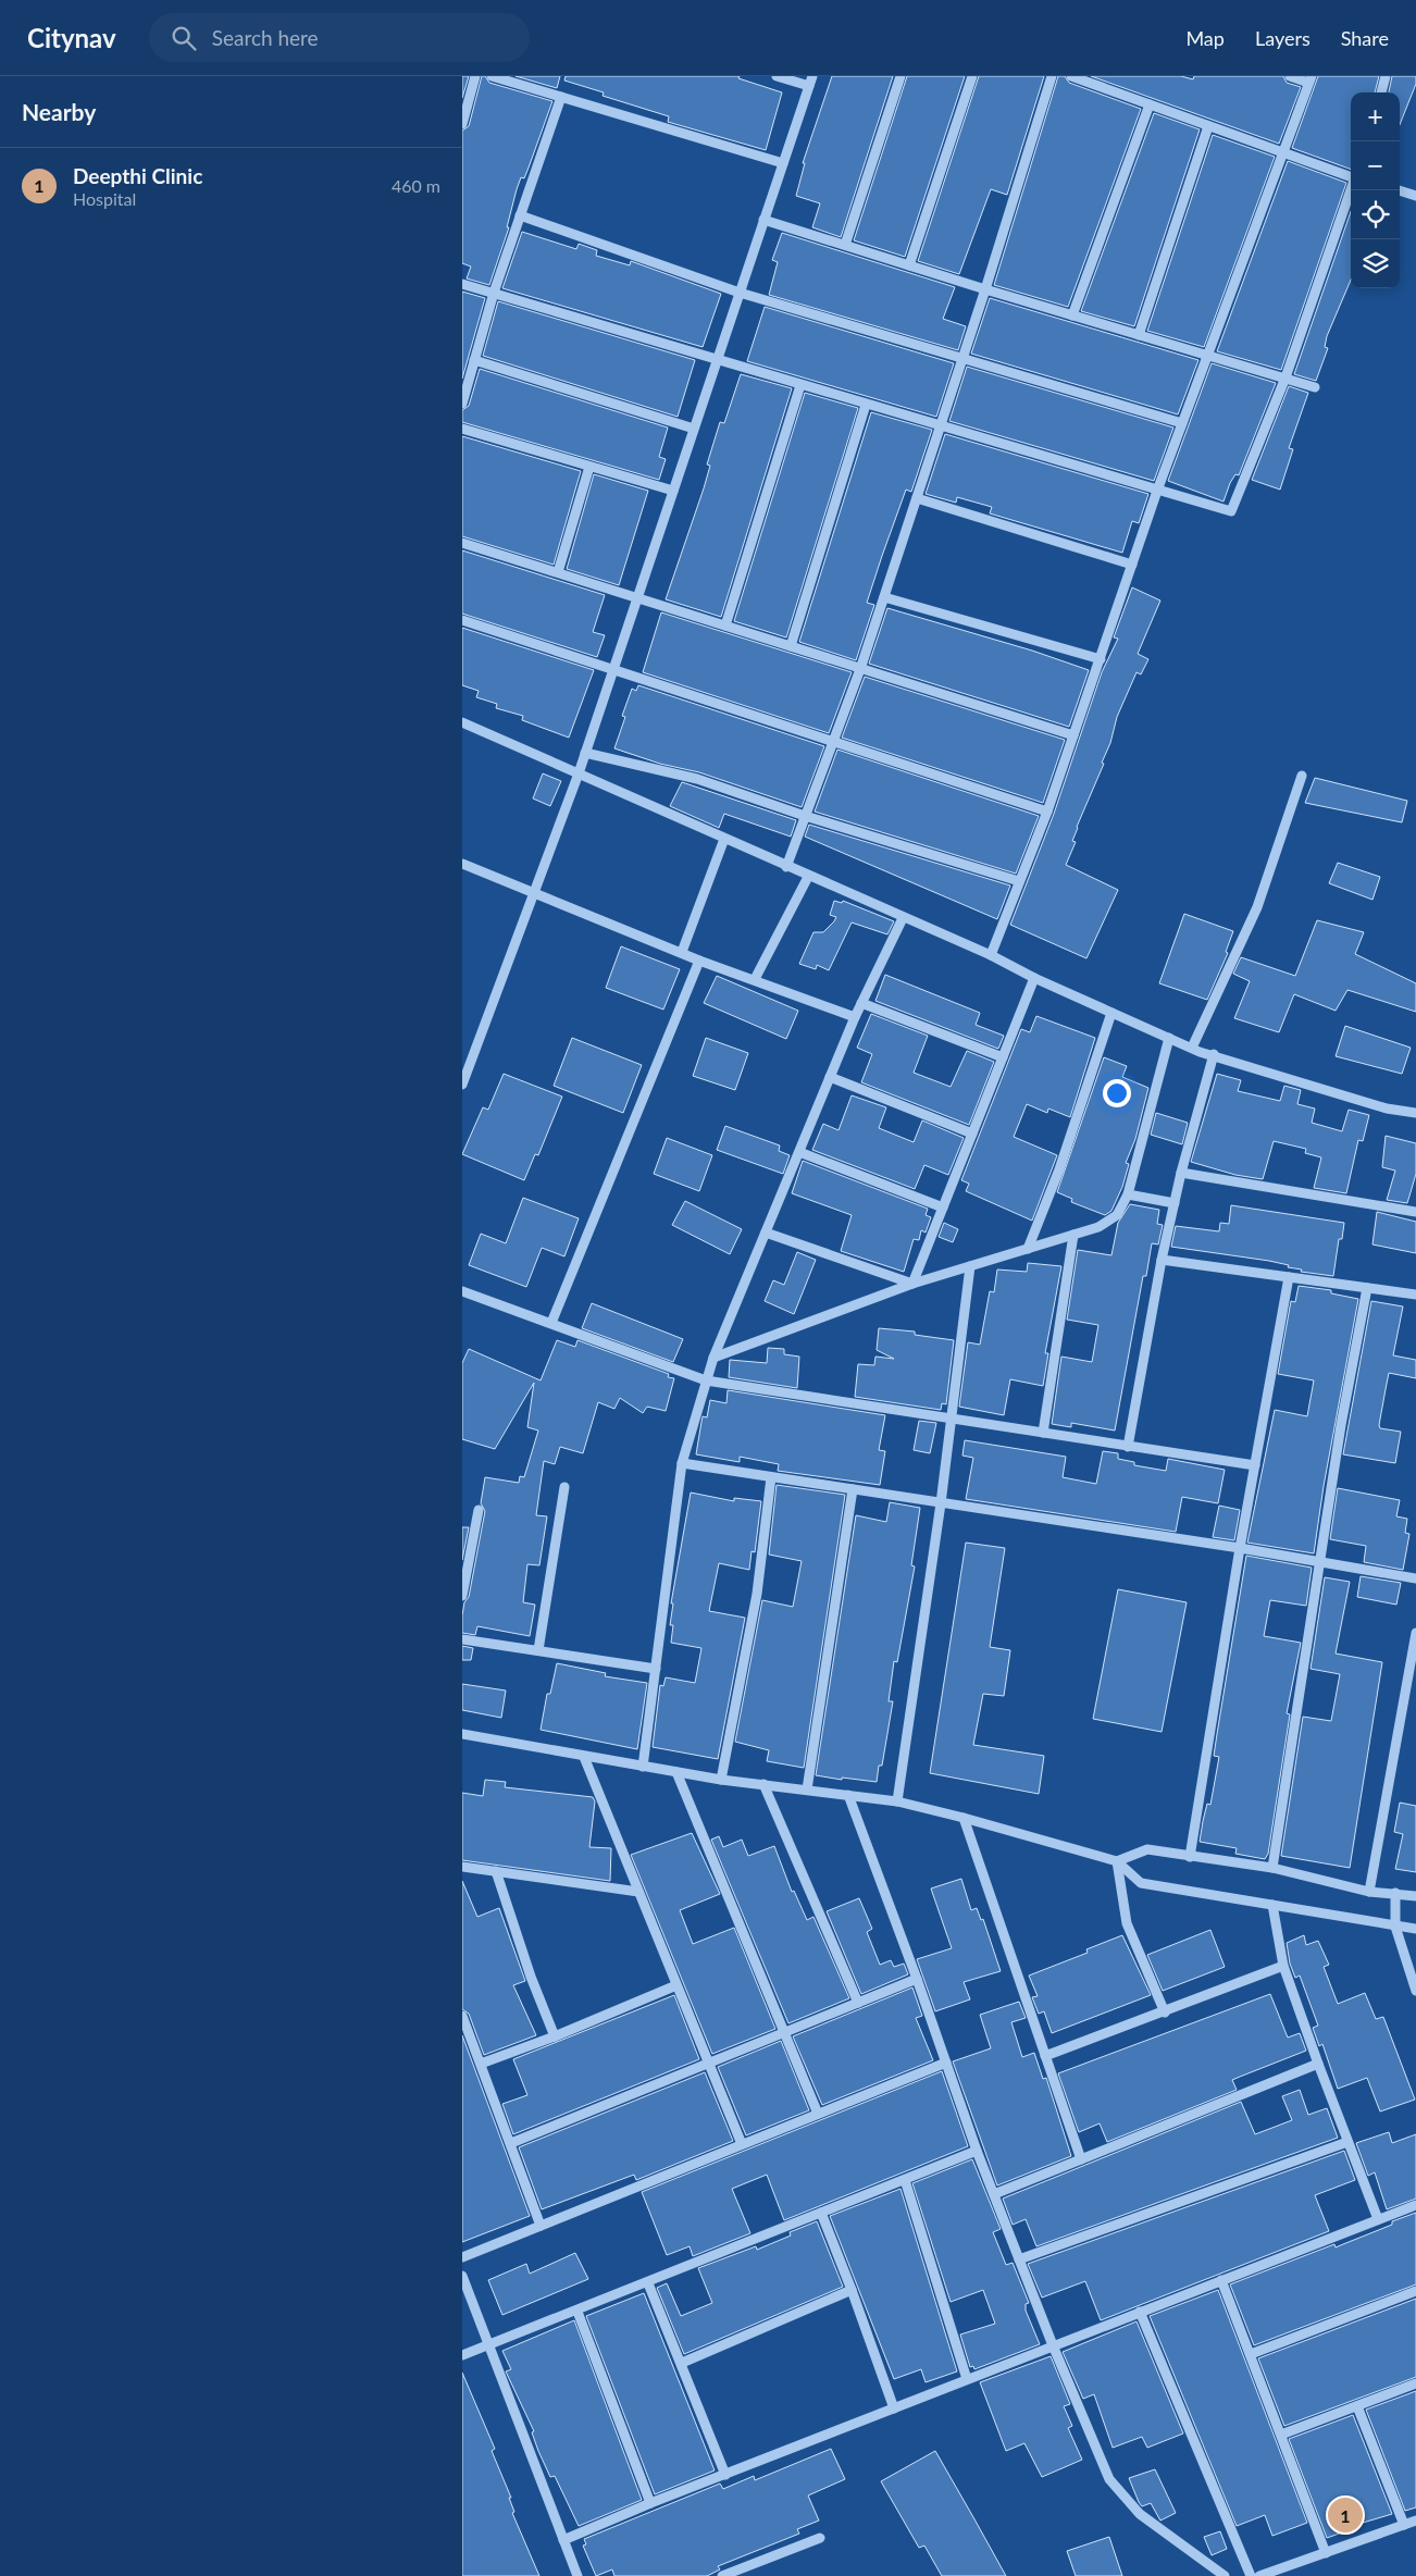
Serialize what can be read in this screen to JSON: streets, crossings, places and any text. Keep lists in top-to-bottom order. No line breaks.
{"page":{"header":"Citynav","search":"Search here","nav":["Map","Layers","Share"],"heading":"Nearby","map_buttons":["+","−"],"list":[{"mark":"1","name":"Deepthi Clinic","note":"Hospital","value":"460 m"}],"pins":"1"}}
